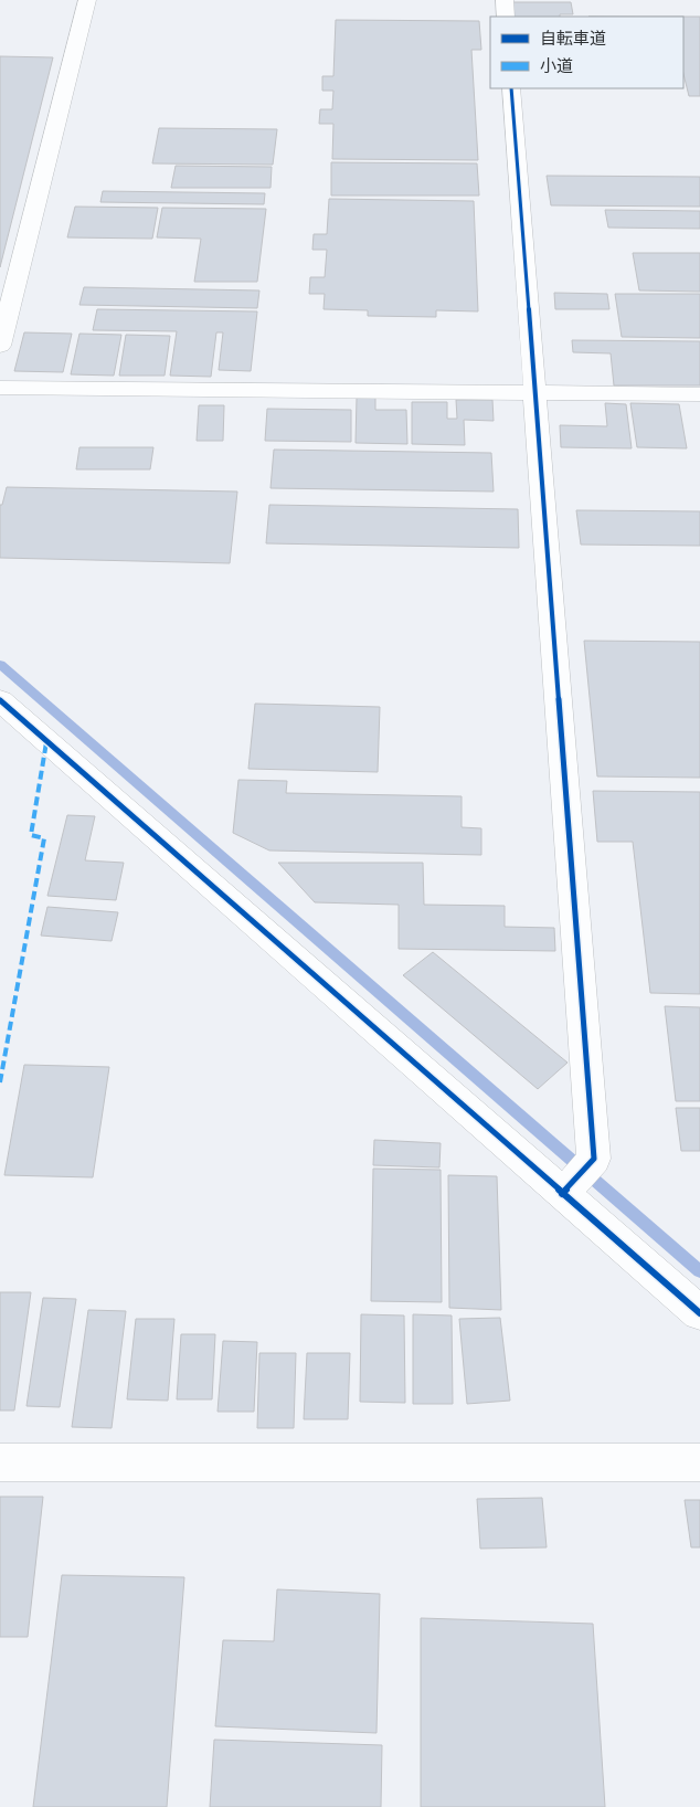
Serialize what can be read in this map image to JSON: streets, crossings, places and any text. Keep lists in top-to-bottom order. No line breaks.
{"legend":["自転車道","小道"]}
